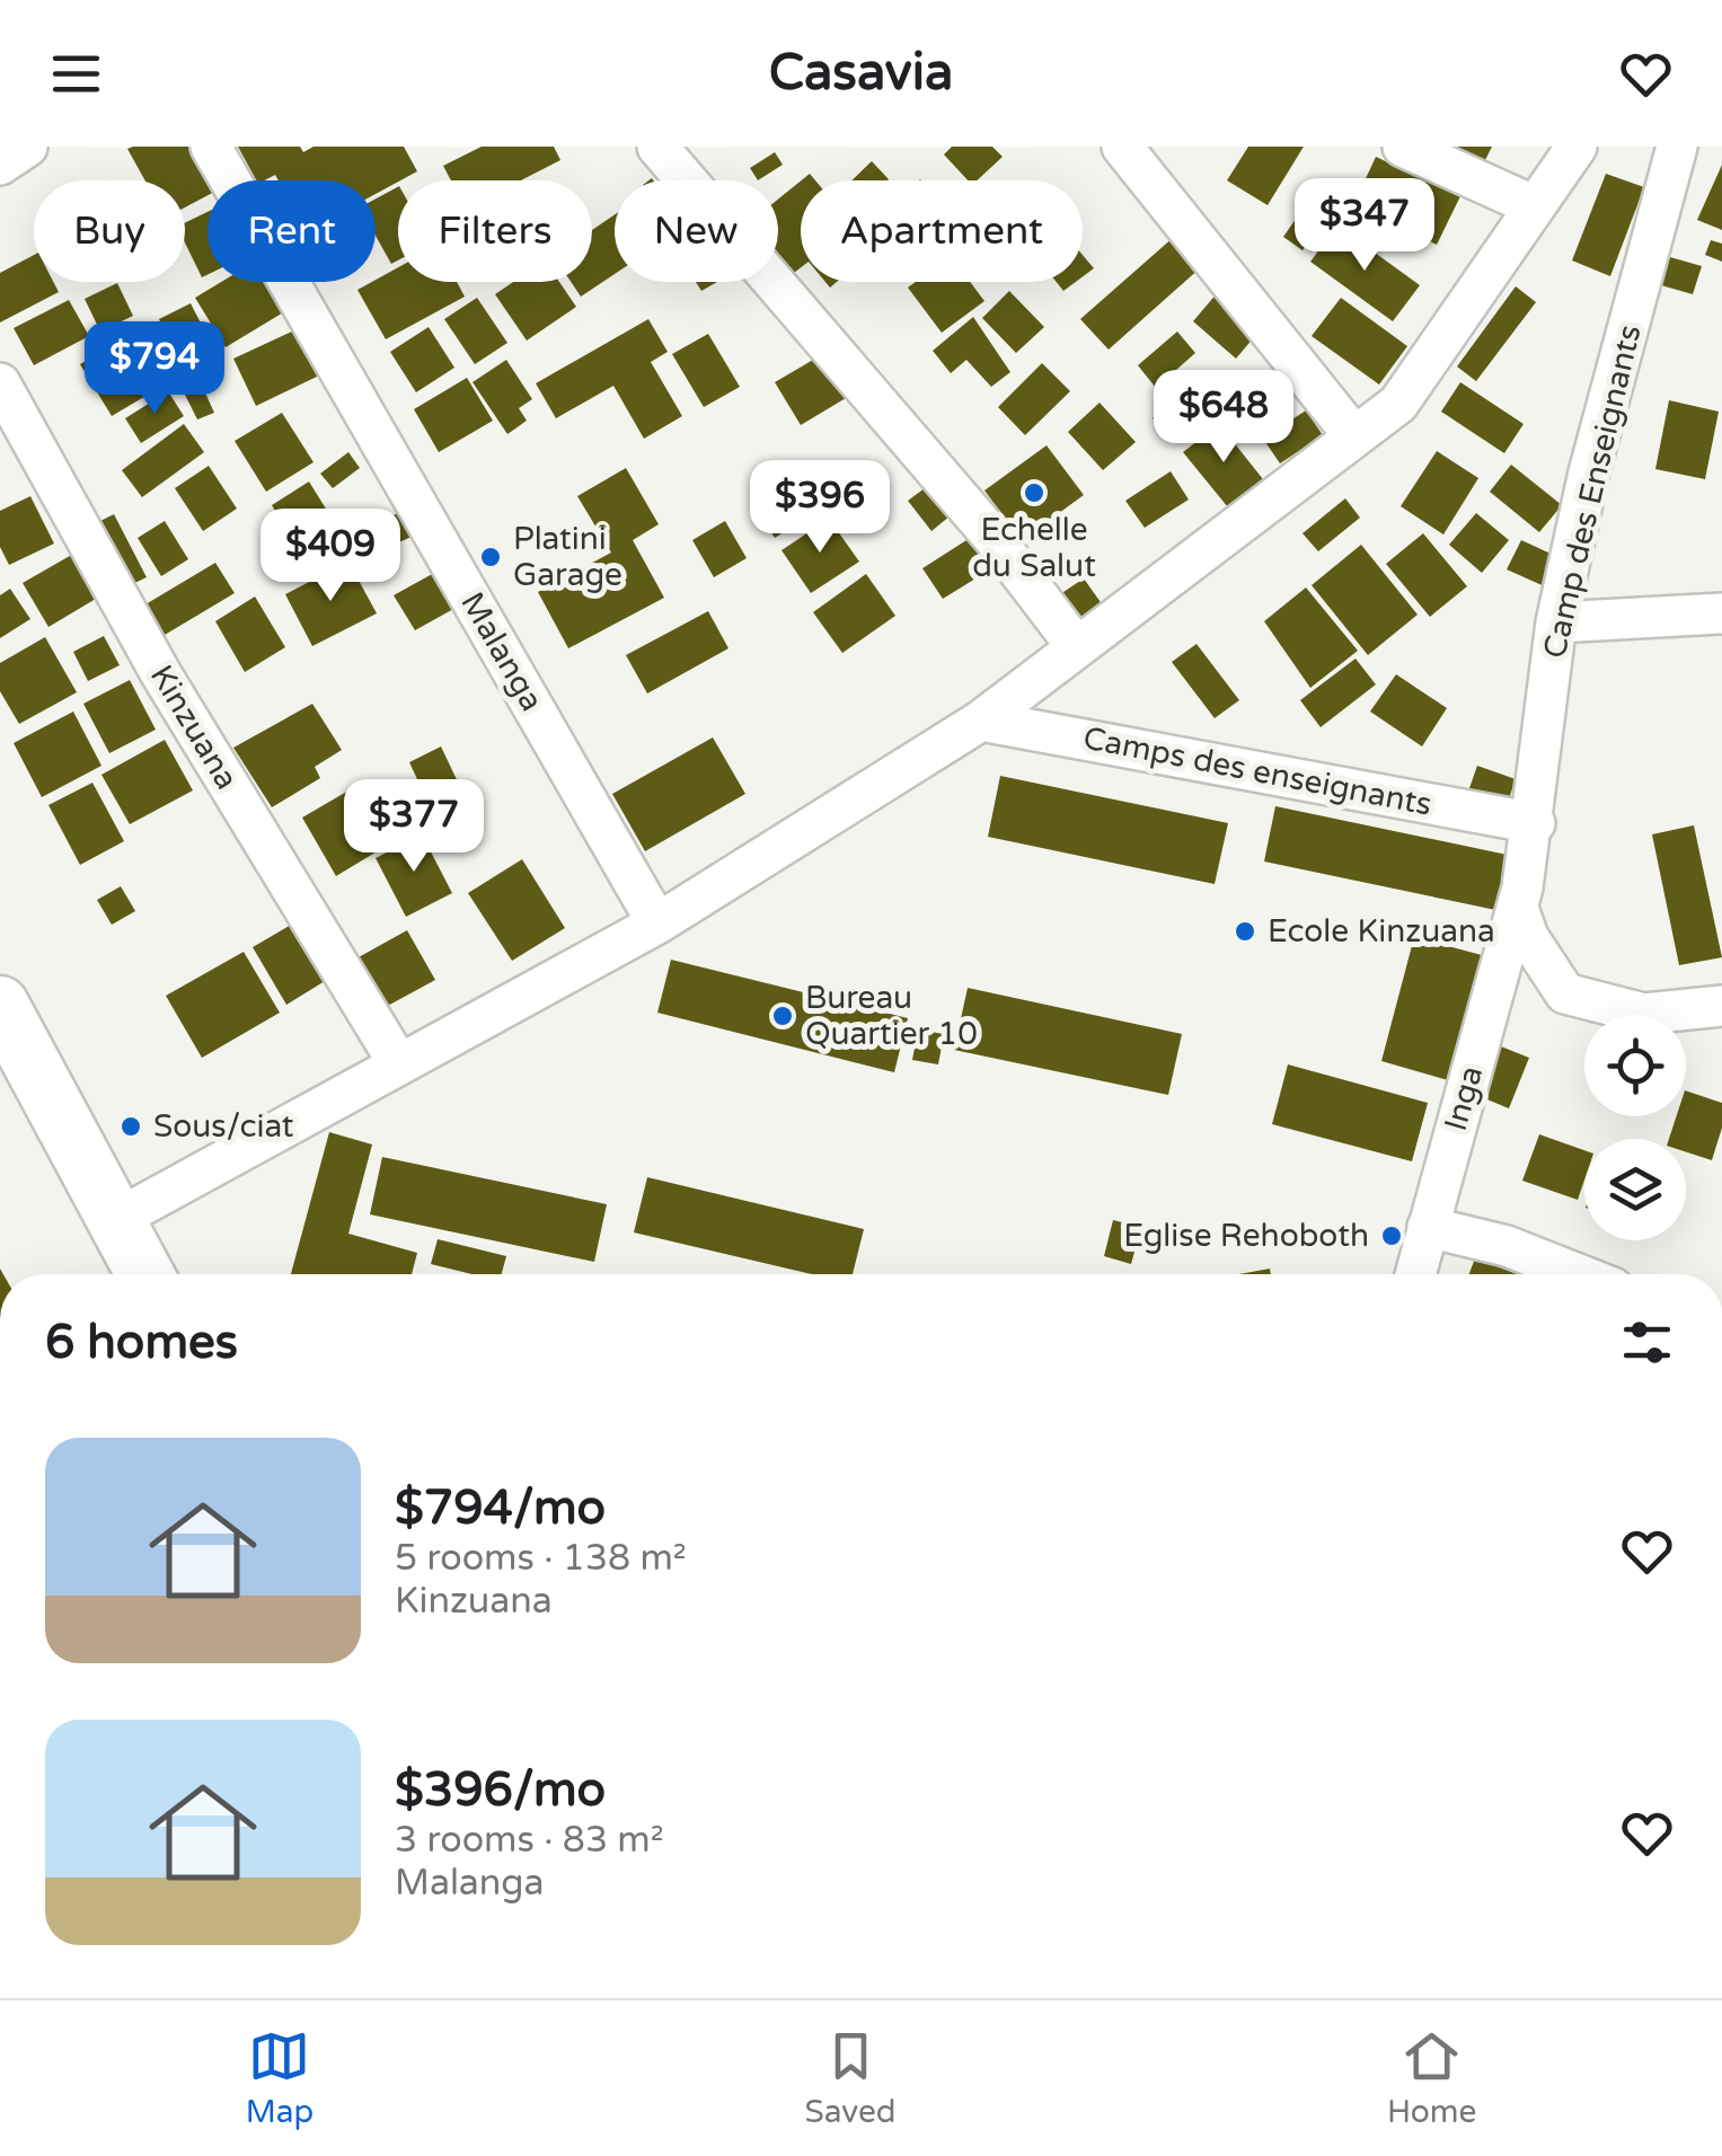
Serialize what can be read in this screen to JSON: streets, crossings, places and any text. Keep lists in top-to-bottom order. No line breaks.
{"streets":{"street":["Camp des Enseignants","Malanga","Kinzuana","Camps des enseignants","Inga"]},"crossings":[["Camp des Enseignants","Camps des enseignants"],["Camp des Enseignants","Inga"]],"places":["Echelle du Salut","Platini Garage","Ecole Kinzuana","Bureau Quartier 10","Sous/ciat","Eglise Rehoboth"],"page":{"header":"Casavia","price":["$347","$794","$648","$396","$409","$377"],"chip":["Buy","Rent","Filters","New","Apartment"],"heading":"6 homes","list":[{"name":"$794/mo","note":"5 rooms · 138 m² · Kinzuana"},{"name":"$396/mo","note":"3 rooms · 83 m² · Malanga"}],"tabs":["Map","Saved","Home"]}}
